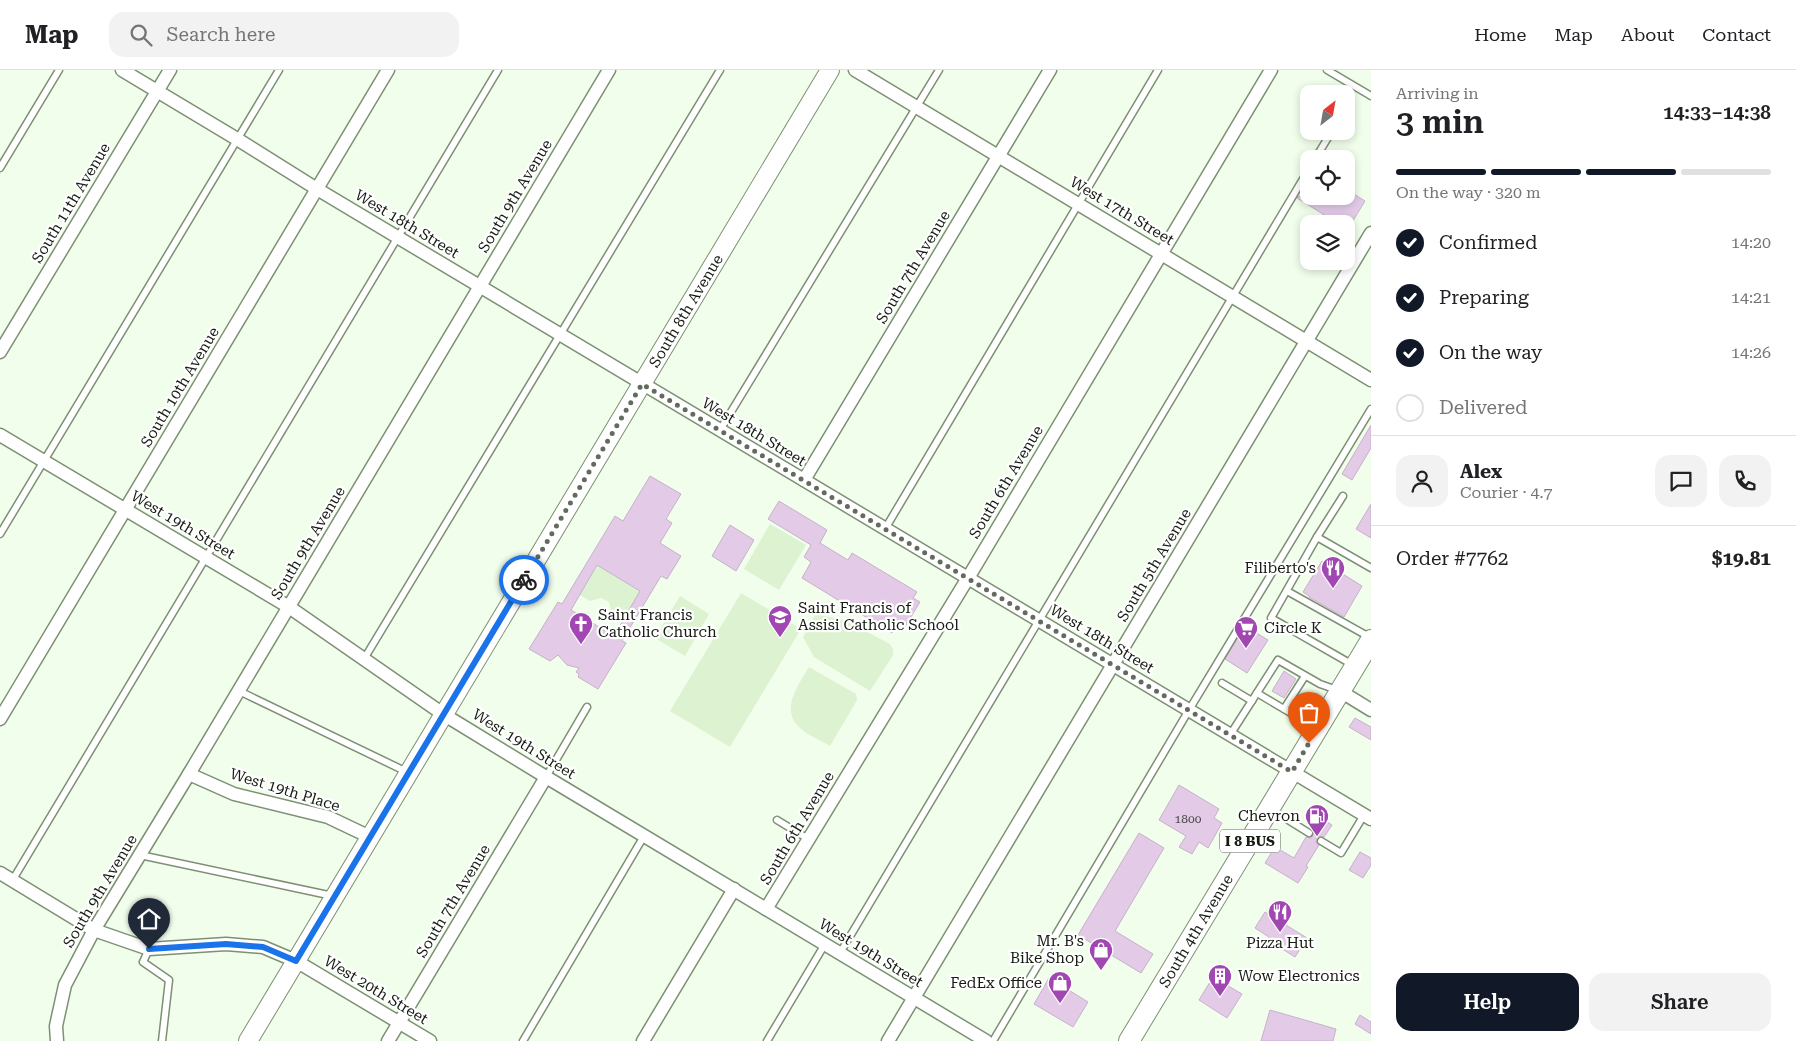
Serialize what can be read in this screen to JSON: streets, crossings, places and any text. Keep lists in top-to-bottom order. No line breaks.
{"streets":{"main road":["I 8 BUS","South 4th Avenue"],"street":["South 9th Avenue","South 11th Avenue","West 17th Street","West 18th Street","South 7th Avenue","South 8th Avenue","South 10th Avenue","South 6th Avenue","West 19th Street","South 5th Avenue","West 19th Place","West 20th Street"]},"crossings":[["South 9th Avenue","West 18th Street"],["South 9th Avenue","West 19th Street"],["South 9th Avenue","West 19th Place"],["South 9th Avenue","West 20th Street"],["South 11th Avenue","West 18th Street"],["West 17th Street","South 7th Avenue"],["West 17th Street","South 6th Avenue"],["West 17th Street","South 5th Avenue"],["West 18th Street","South 7th Avenue"],["West 18th Street","South 8th Avenue"],["West 18th Street","South 10th Avenue"],["West 18th Street","South 6th Avenue"],["West 18th Street","South 5th Avenue"],["West 18th Street","South 4th Avenue"],["South 7th Avenue","West 19th Street"],["South 7th Avenue","West 20th Street"],["South 8th Avenue","West 19th Street"],["South 8th Avenue","West 19th Place"],["South 8th Avenue","West 20th Street"],["South 10th Avenue","West 19th Street"],["South 6th Avenue","West 19th Street"],["West 19th Street","South 5th Avenue"]],"places":{"restaurant":["Filiberto's","Pizza Hut"],"school or university":["Saint Francis of Assisi Catholic School"],"church":["Saint Francis Catholic Church"],"supermarket":["Circle K"],"fuel station":["Chevron"],"shop":["Mr. B's Bike Shop","FedEx Office"],"building":["Wow Electronics"]},"house_numbers":["1800"],"north":"top right","page":{"header":"Map","search":"Search here","nav":["Home","Map","About","Contact"],"heading":["3 min","Arriving in","14:33–14:38"],"panel":["Alex","Courier · 4.7","Order #7762","$19.81"],"bar":"On the way · 320 m","list":[["Confirmed","14:20"],["Preparing","14:21"],["On the way","14:26"],"Delivered"],"buttons":["Help","Share"]}}
